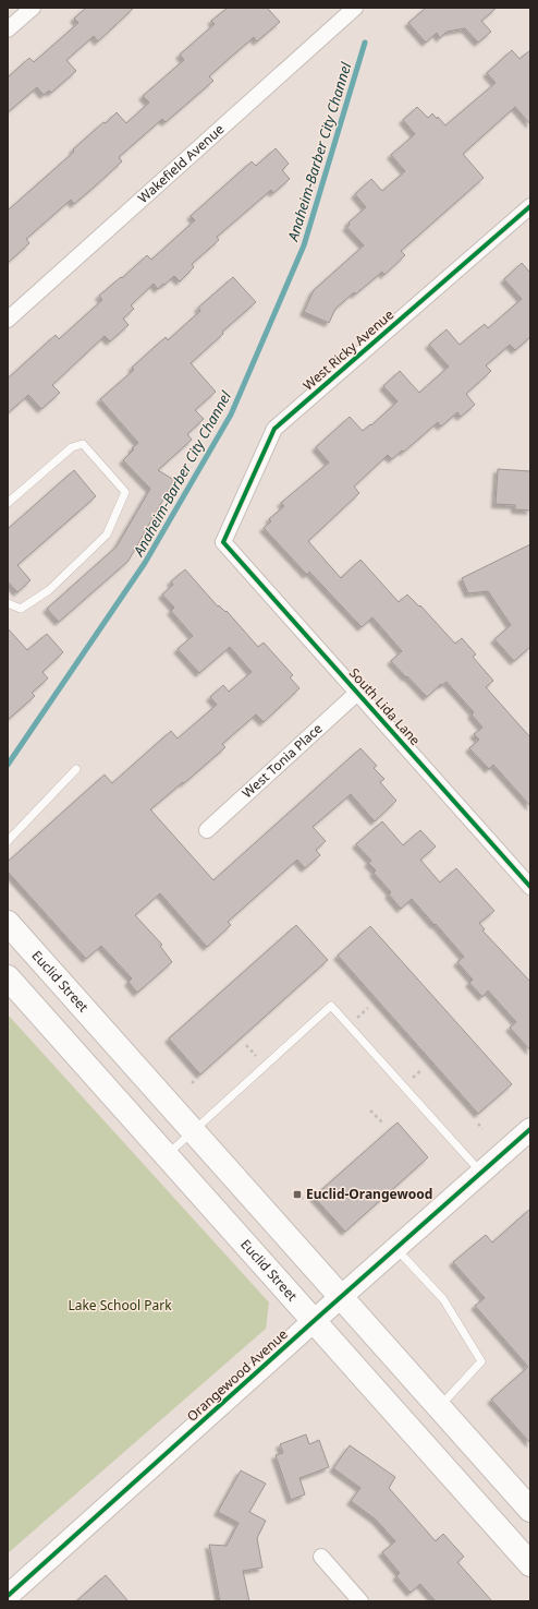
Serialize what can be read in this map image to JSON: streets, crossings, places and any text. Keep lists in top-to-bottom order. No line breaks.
{"streets":{"main road":["Euclid Street","Orangewood Avenue"],"street":["Wakefield Avenue","West Ricky Avenue","South Lida Lane","West Tonia Place"]},"crossings":[["West Ricky Avenue","South Lida Lane"],["South Lida Lane","West Tonia Place"],["Euclid Street","Orangewood Avenue"]],"water":["Anaheim-Barber City Channel"],"parks":["Lake School Park"],"places":{"transit":["Euclid-Orangewood"]}}
